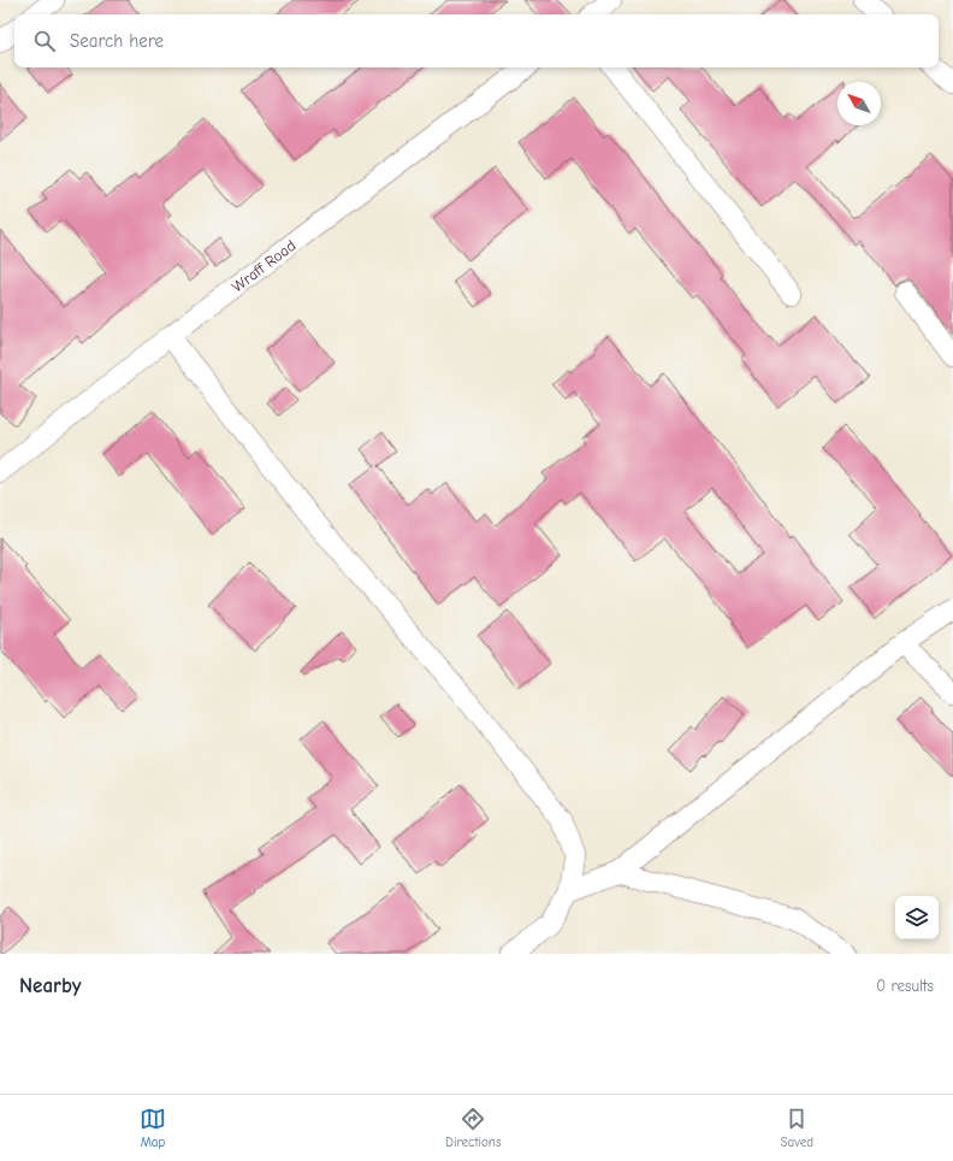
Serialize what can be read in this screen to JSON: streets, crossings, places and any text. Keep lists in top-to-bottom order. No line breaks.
{"streets":{"street":["Wraff Road"]},"north":"top left","page":{"search":"Search here","heading":["Nearby","0 results"],"nav":["Map","Directions","Saved"]}}
